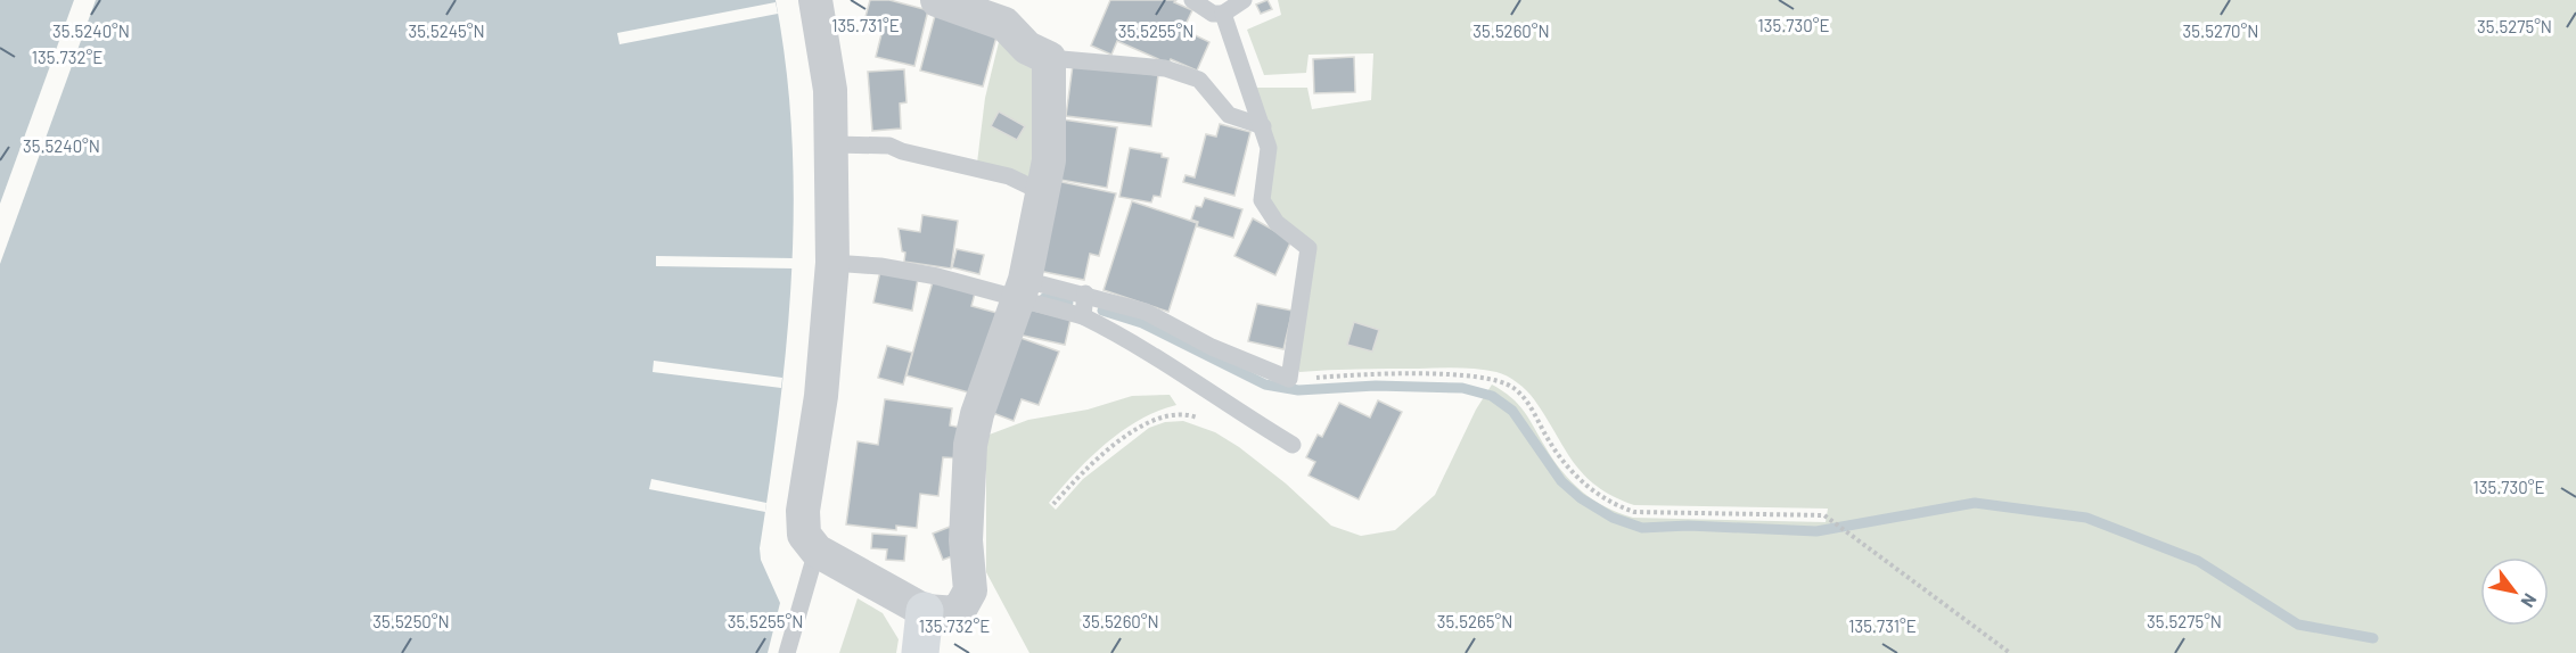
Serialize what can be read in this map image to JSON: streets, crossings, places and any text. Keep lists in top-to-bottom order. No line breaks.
{"north":"bottom right","coordinates":["135.731°E","135.730°E","35.5275°N","35.5240°N","35.5245°N","35.5255°N","35.5260°N","35.5270°N","135.732°E","35.5250°N","35.5265°N"]}
